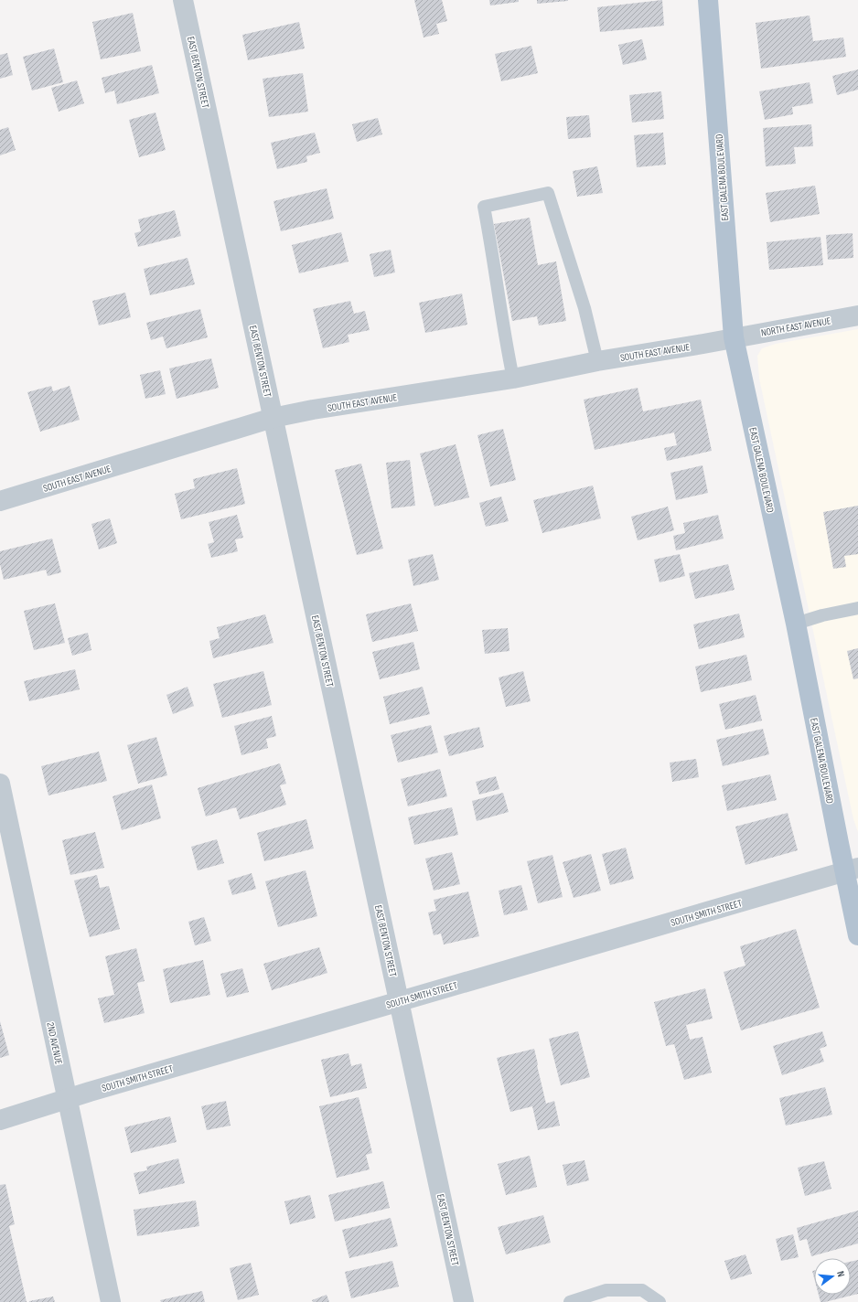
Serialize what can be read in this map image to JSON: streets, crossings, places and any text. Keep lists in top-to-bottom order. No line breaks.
{"streets":{"main road":["EAST GALENA BOULEVARD"],"street":["EAST BENTON STREET","NORTH EAST AVENUE","SOUTH EAST AVENUE","SOUTH SMITH STREET","2ND AVENUE"]},"crossings":[["EAST BENTON STREET","SOUTH EAST AVENUE"],["EAST BENTON STREET","SOUTH SMITH STREET"],["EAST GALENA BOULEVARD","NORTH EAST AVENUE"],["EAST GALENA BOULEVARD","SOUTH EAST AVENUE"],["EAST GALENA BOULEVARD","SOUTH SMITH STREET"],["NORTH EAST AVENUE","SOUTH EAST AVENUE"],["SOUTH SMITH STREET","2ND AVENUE"]],"north":"right"}
